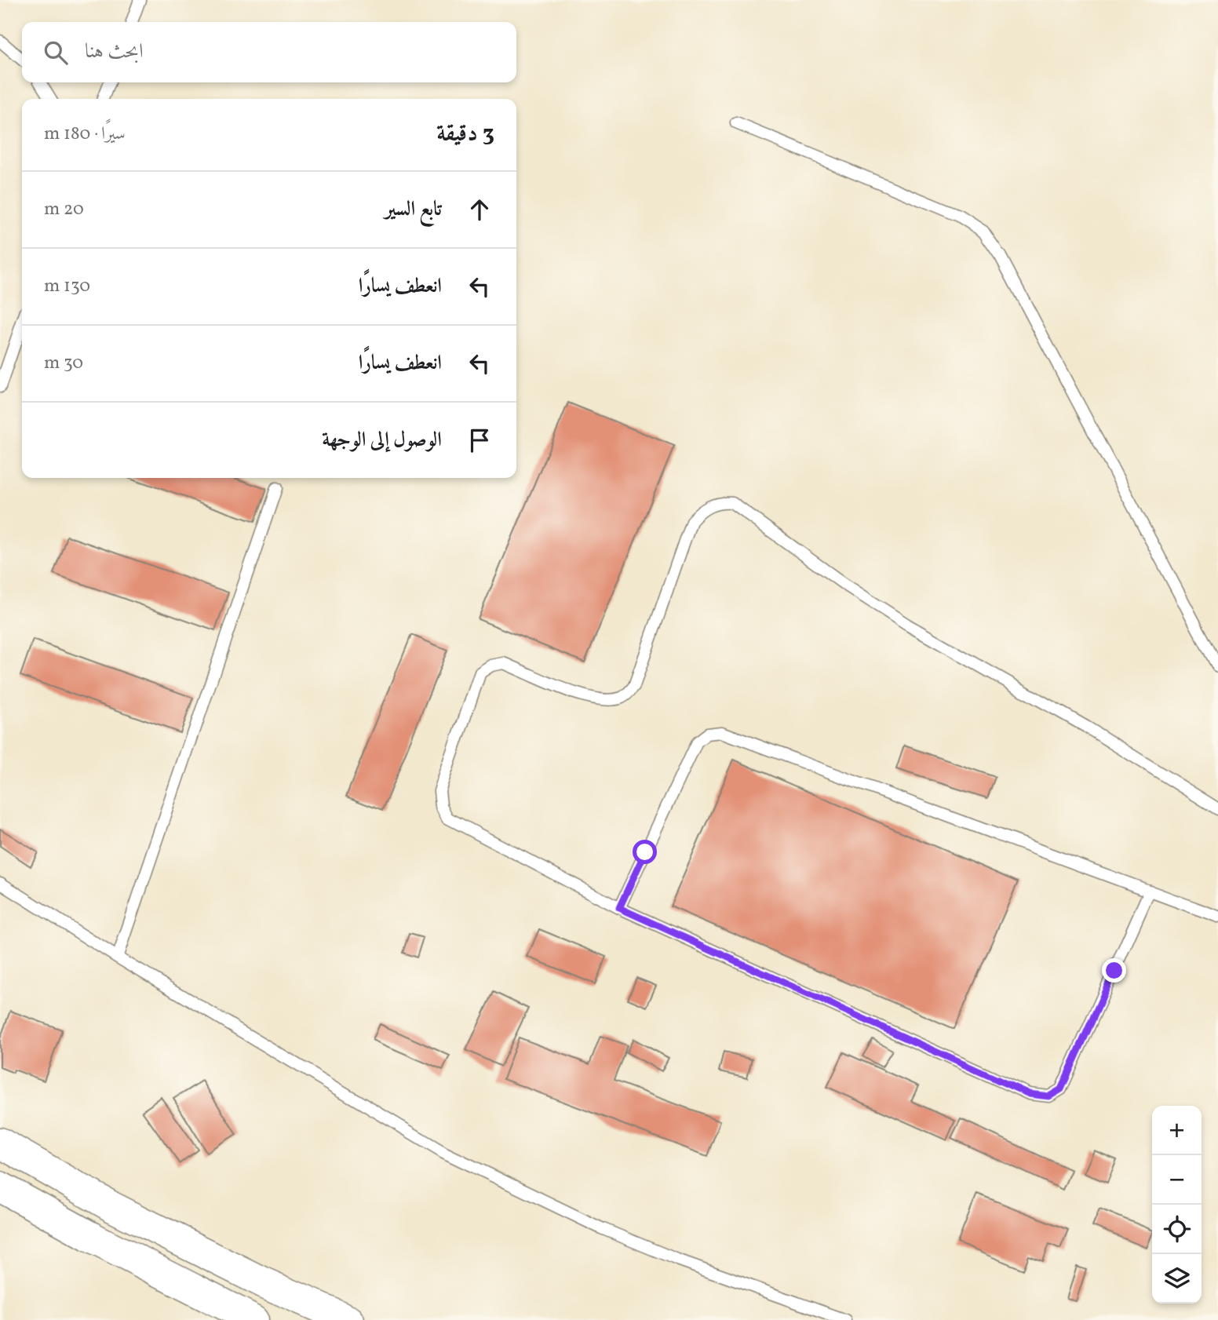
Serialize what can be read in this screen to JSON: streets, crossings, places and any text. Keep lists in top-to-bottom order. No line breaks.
{"page":{"search":"ابحث هنا","heading":["3 دقيقة","سيرًا · 180 m"],"list":[["تابع السير","20 m"],["انعطف يسارًا","130 m"],["انعطف يسارًا","30 m"],"الوصول إلى الوجهة"],"map_buttons":["+","−"]}}
